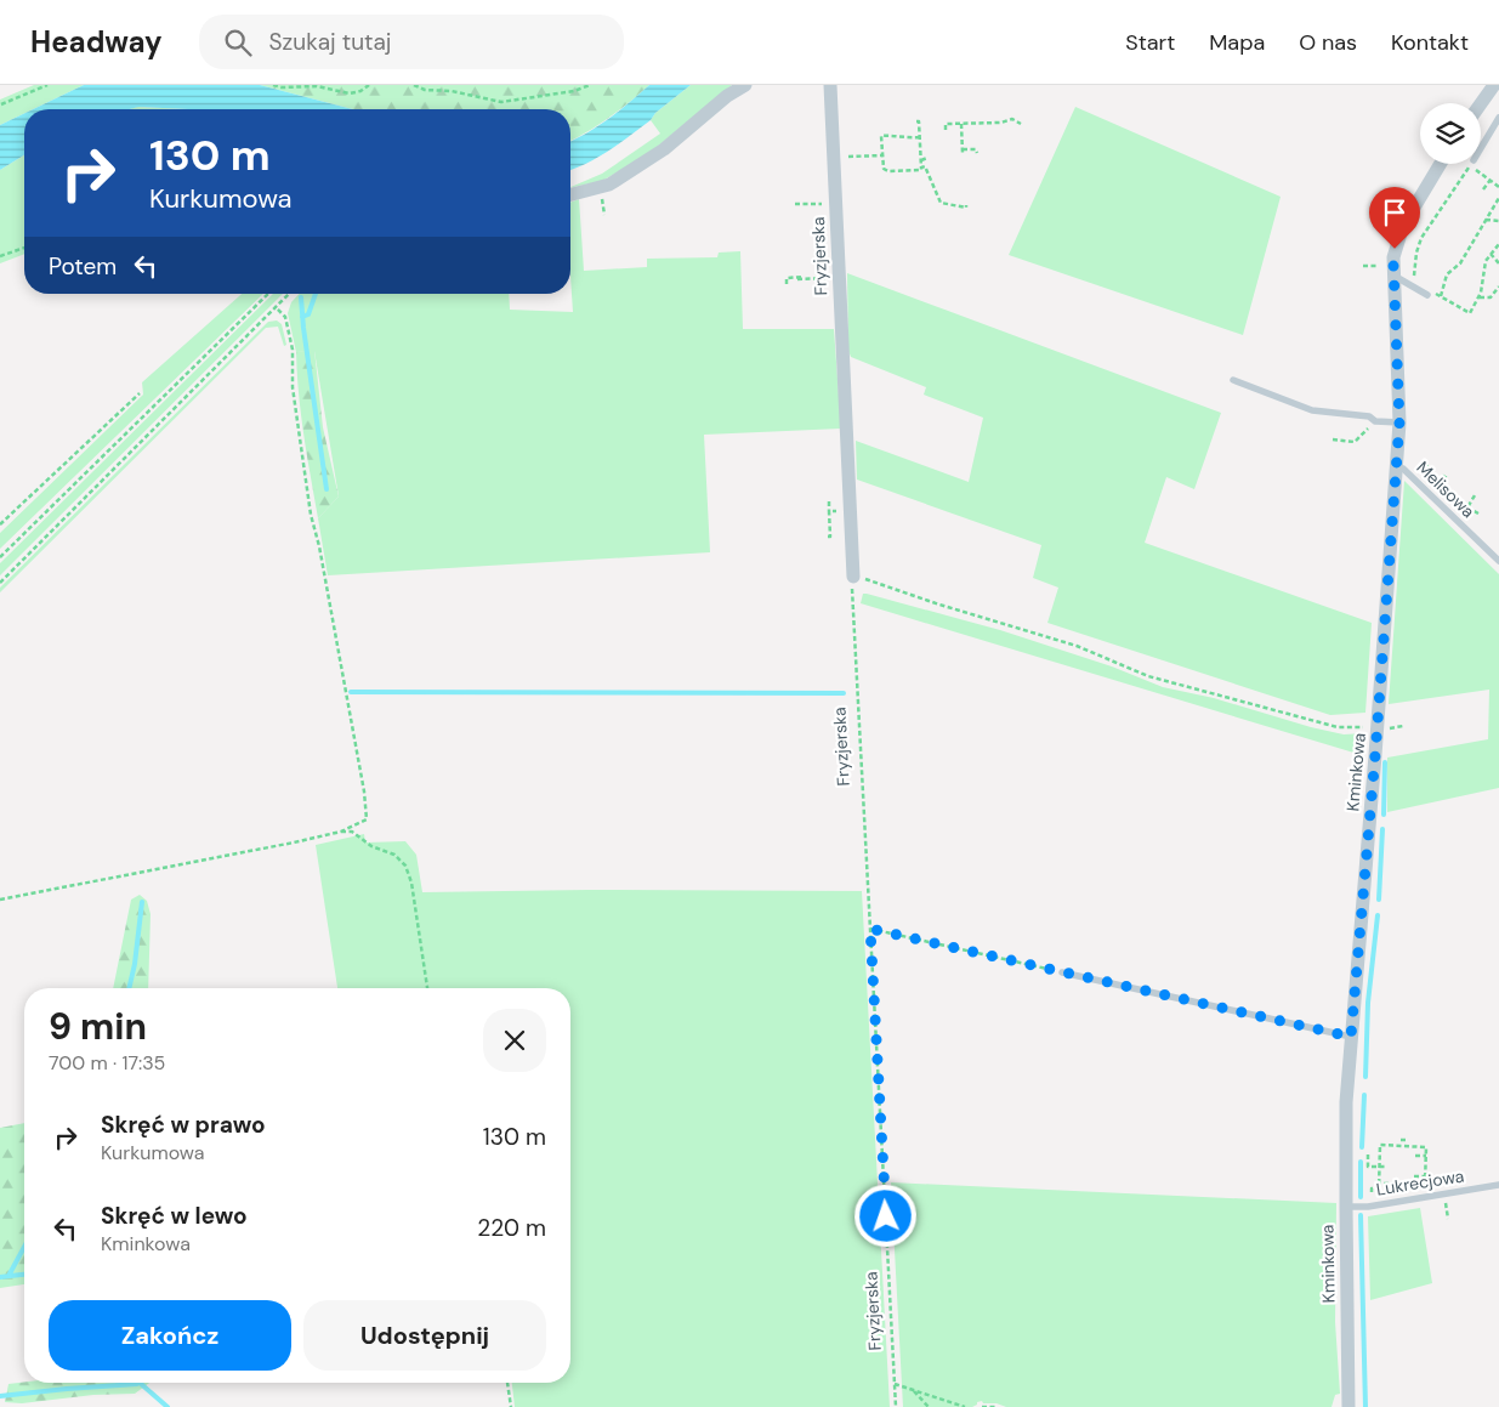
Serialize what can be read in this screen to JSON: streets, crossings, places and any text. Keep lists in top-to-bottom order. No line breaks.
{"streets":{"street":["Fryzjerska","Kminkowa"],"lane":["Melisowa","Lukrecjowa"]},"crossings":[["Melisowa","Kminkowa"],["Kminkowa","Lukrecjowa"]],"page":{"header":"Headway","search":"Szukaj tutaj","nav":["Start","Mapa","O nas","Kontakt"],"turn":["130 m","Kurkumowa"],"then":"Potem","heading":["9 min","700 m · 17:35"],"list":[{"name":"Skręć w prawo","note":"Kurkumowa","value":"130 m"},{"name":"Skręć w lewo","note":"Kminkowa","value":"220 m"}],"buttons":["Zakończ","Udostępnij"]}}
